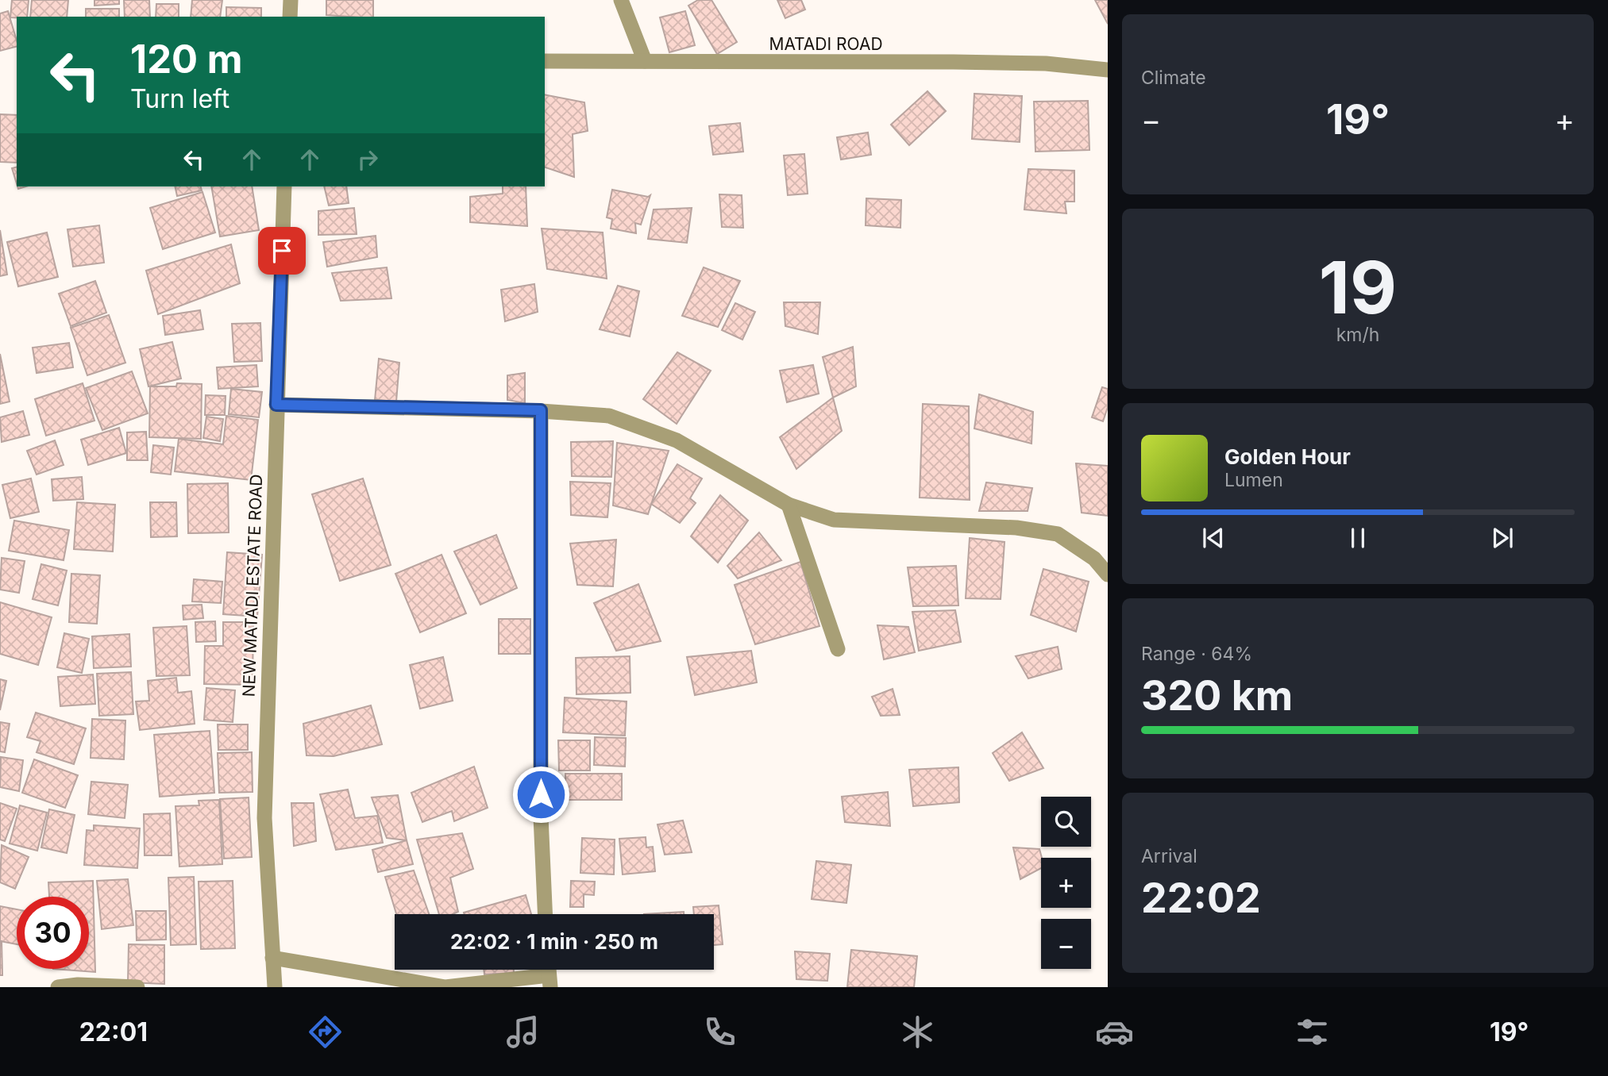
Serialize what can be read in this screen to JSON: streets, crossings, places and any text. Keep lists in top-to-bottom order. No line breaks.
{"streets":{"street":["MATADI ROAD","NEW MATADI ESTATE ROAD"]},"page":{"tile":["Climate",["19","km/h"],["Range · 64%","320 km"],["Arrival","22:02"]],"turn":["120 m","Turn left"],"heat":["−","19°","+"],"song":["Golden Hour","Lumen"],"map_buttons":["+","−"],"limit":"30","trip":"22:02 · 1 min · 250 m","tabs":["22:01","19°"]}}
